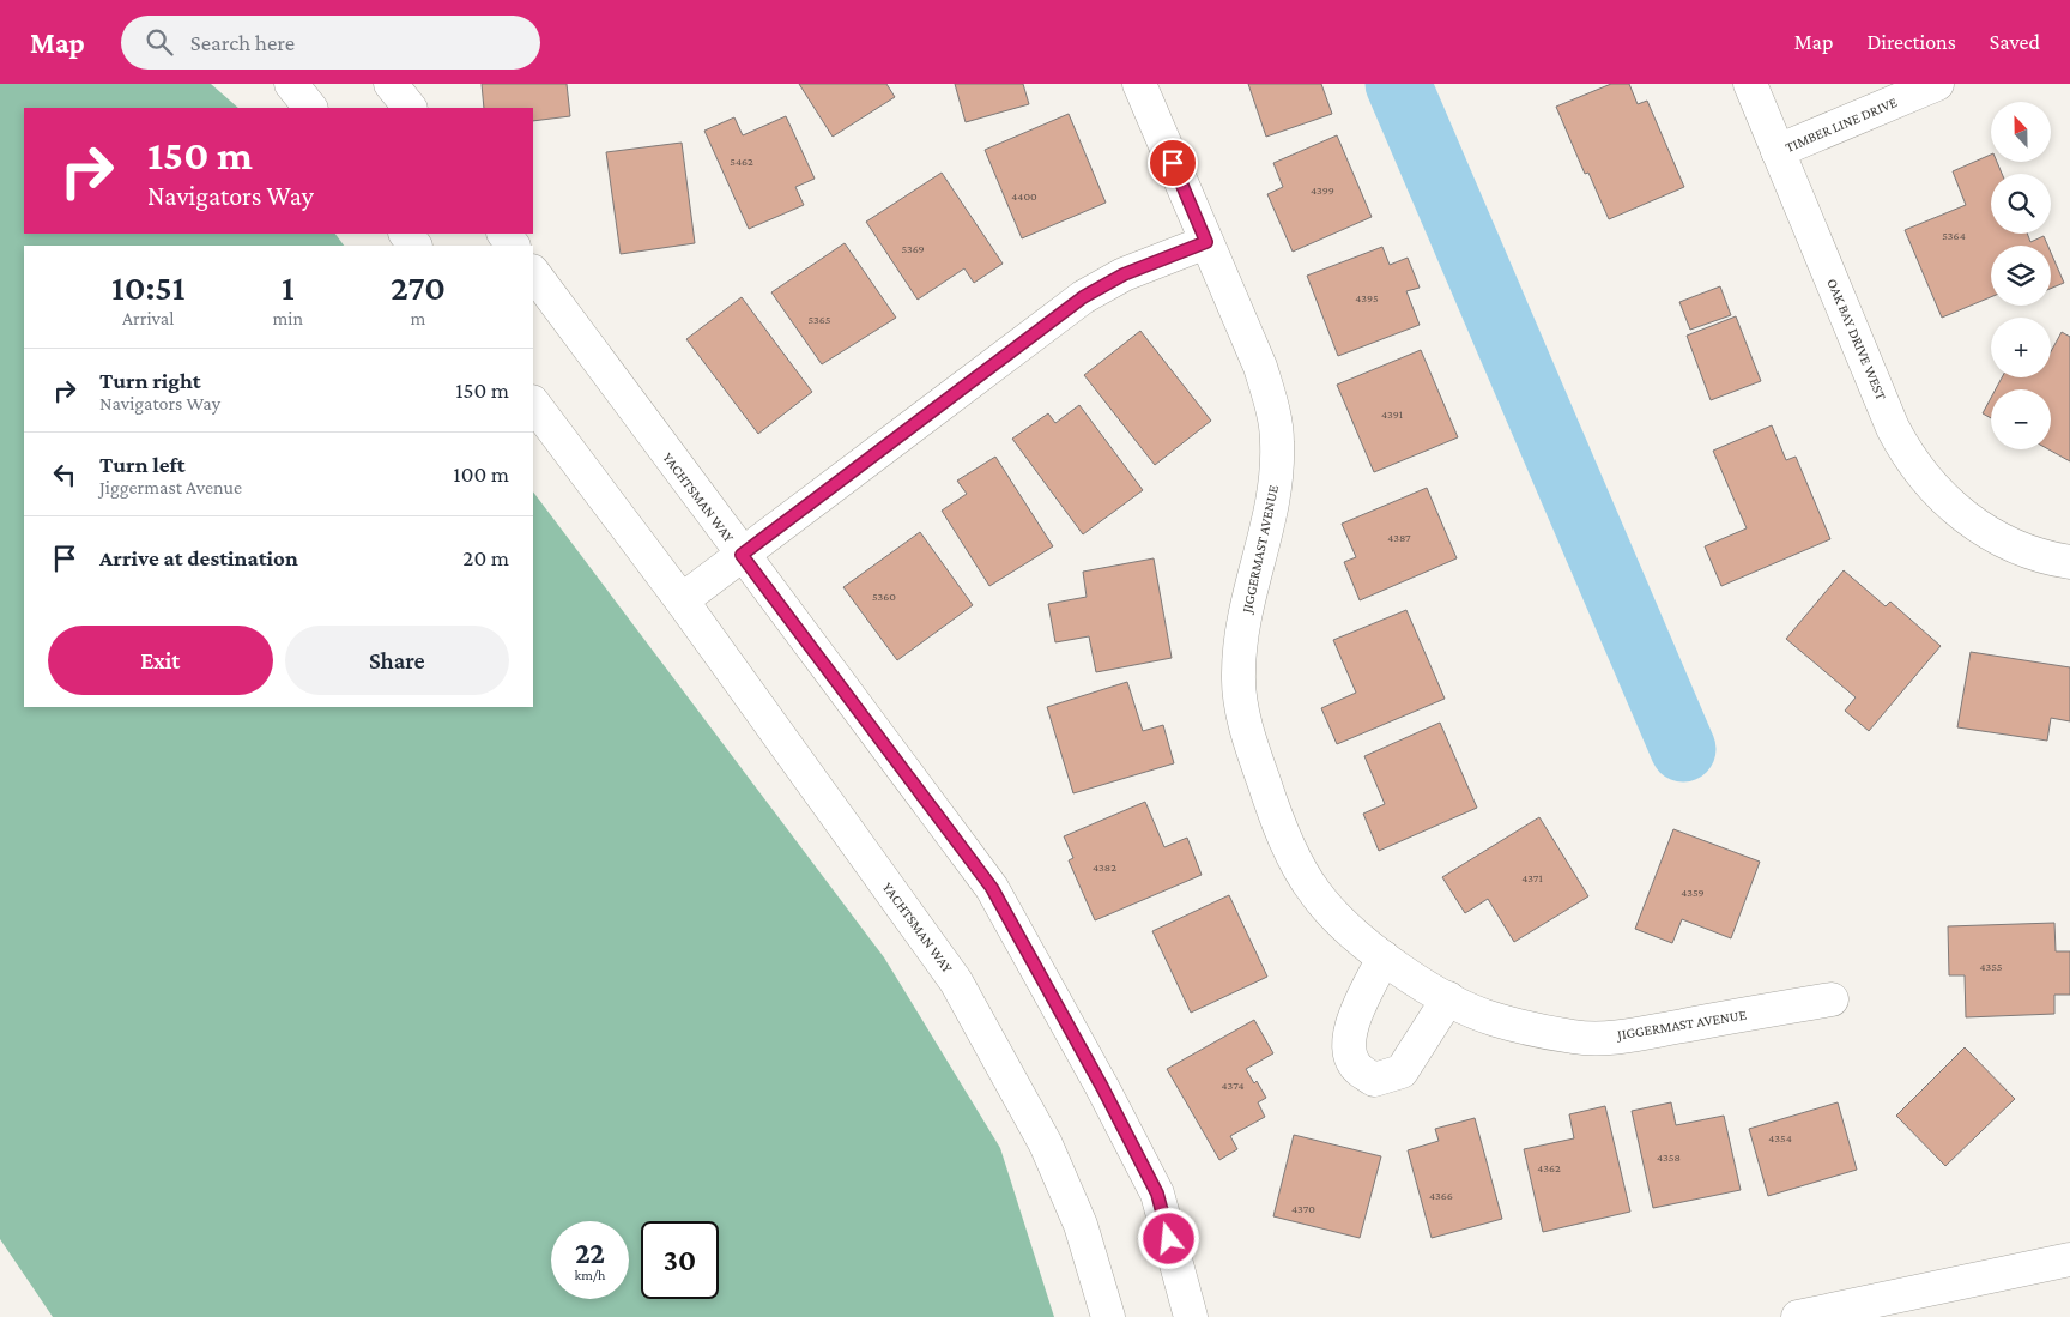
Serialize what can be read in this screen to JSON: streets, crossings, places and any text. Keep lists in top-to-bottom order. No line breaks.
{"streets":{"street":["TIMBER LINE DRIVE","OAK BAY DRIVE WEST","YACHTSMAN WAY","JIGGERMAST AVENUE"]},"crossings":[["TIMBER LINE DRIVE","OAK BAY DRIVE WEST"]],"house_numbers":["5462","4399","4400","5364","5369","4395","5365","4391","4387","5360","4382","4371","4359","4355","4374","4354","4358","4362","4366","4370"],"north":"top","page":{"header":"Map","search":"Search here","nav":["Map","Directions","Saved"],"map_buttons":["+","−"],"turn":["150 m","Navigators Way"],"eta":["10:51","Arrival","1","min","270","m"],"list":[{"name":"Turn right","note":"Navigators Way","value":"150 m"},{"name":"Turn left","note":"Jiggermast Avenue","value":"100 m"},{"name":"Arrive at destination","value":"20 m"}],"buttons":["Exit","Share"],"speed":"22 km/h","limit":"30"}}
